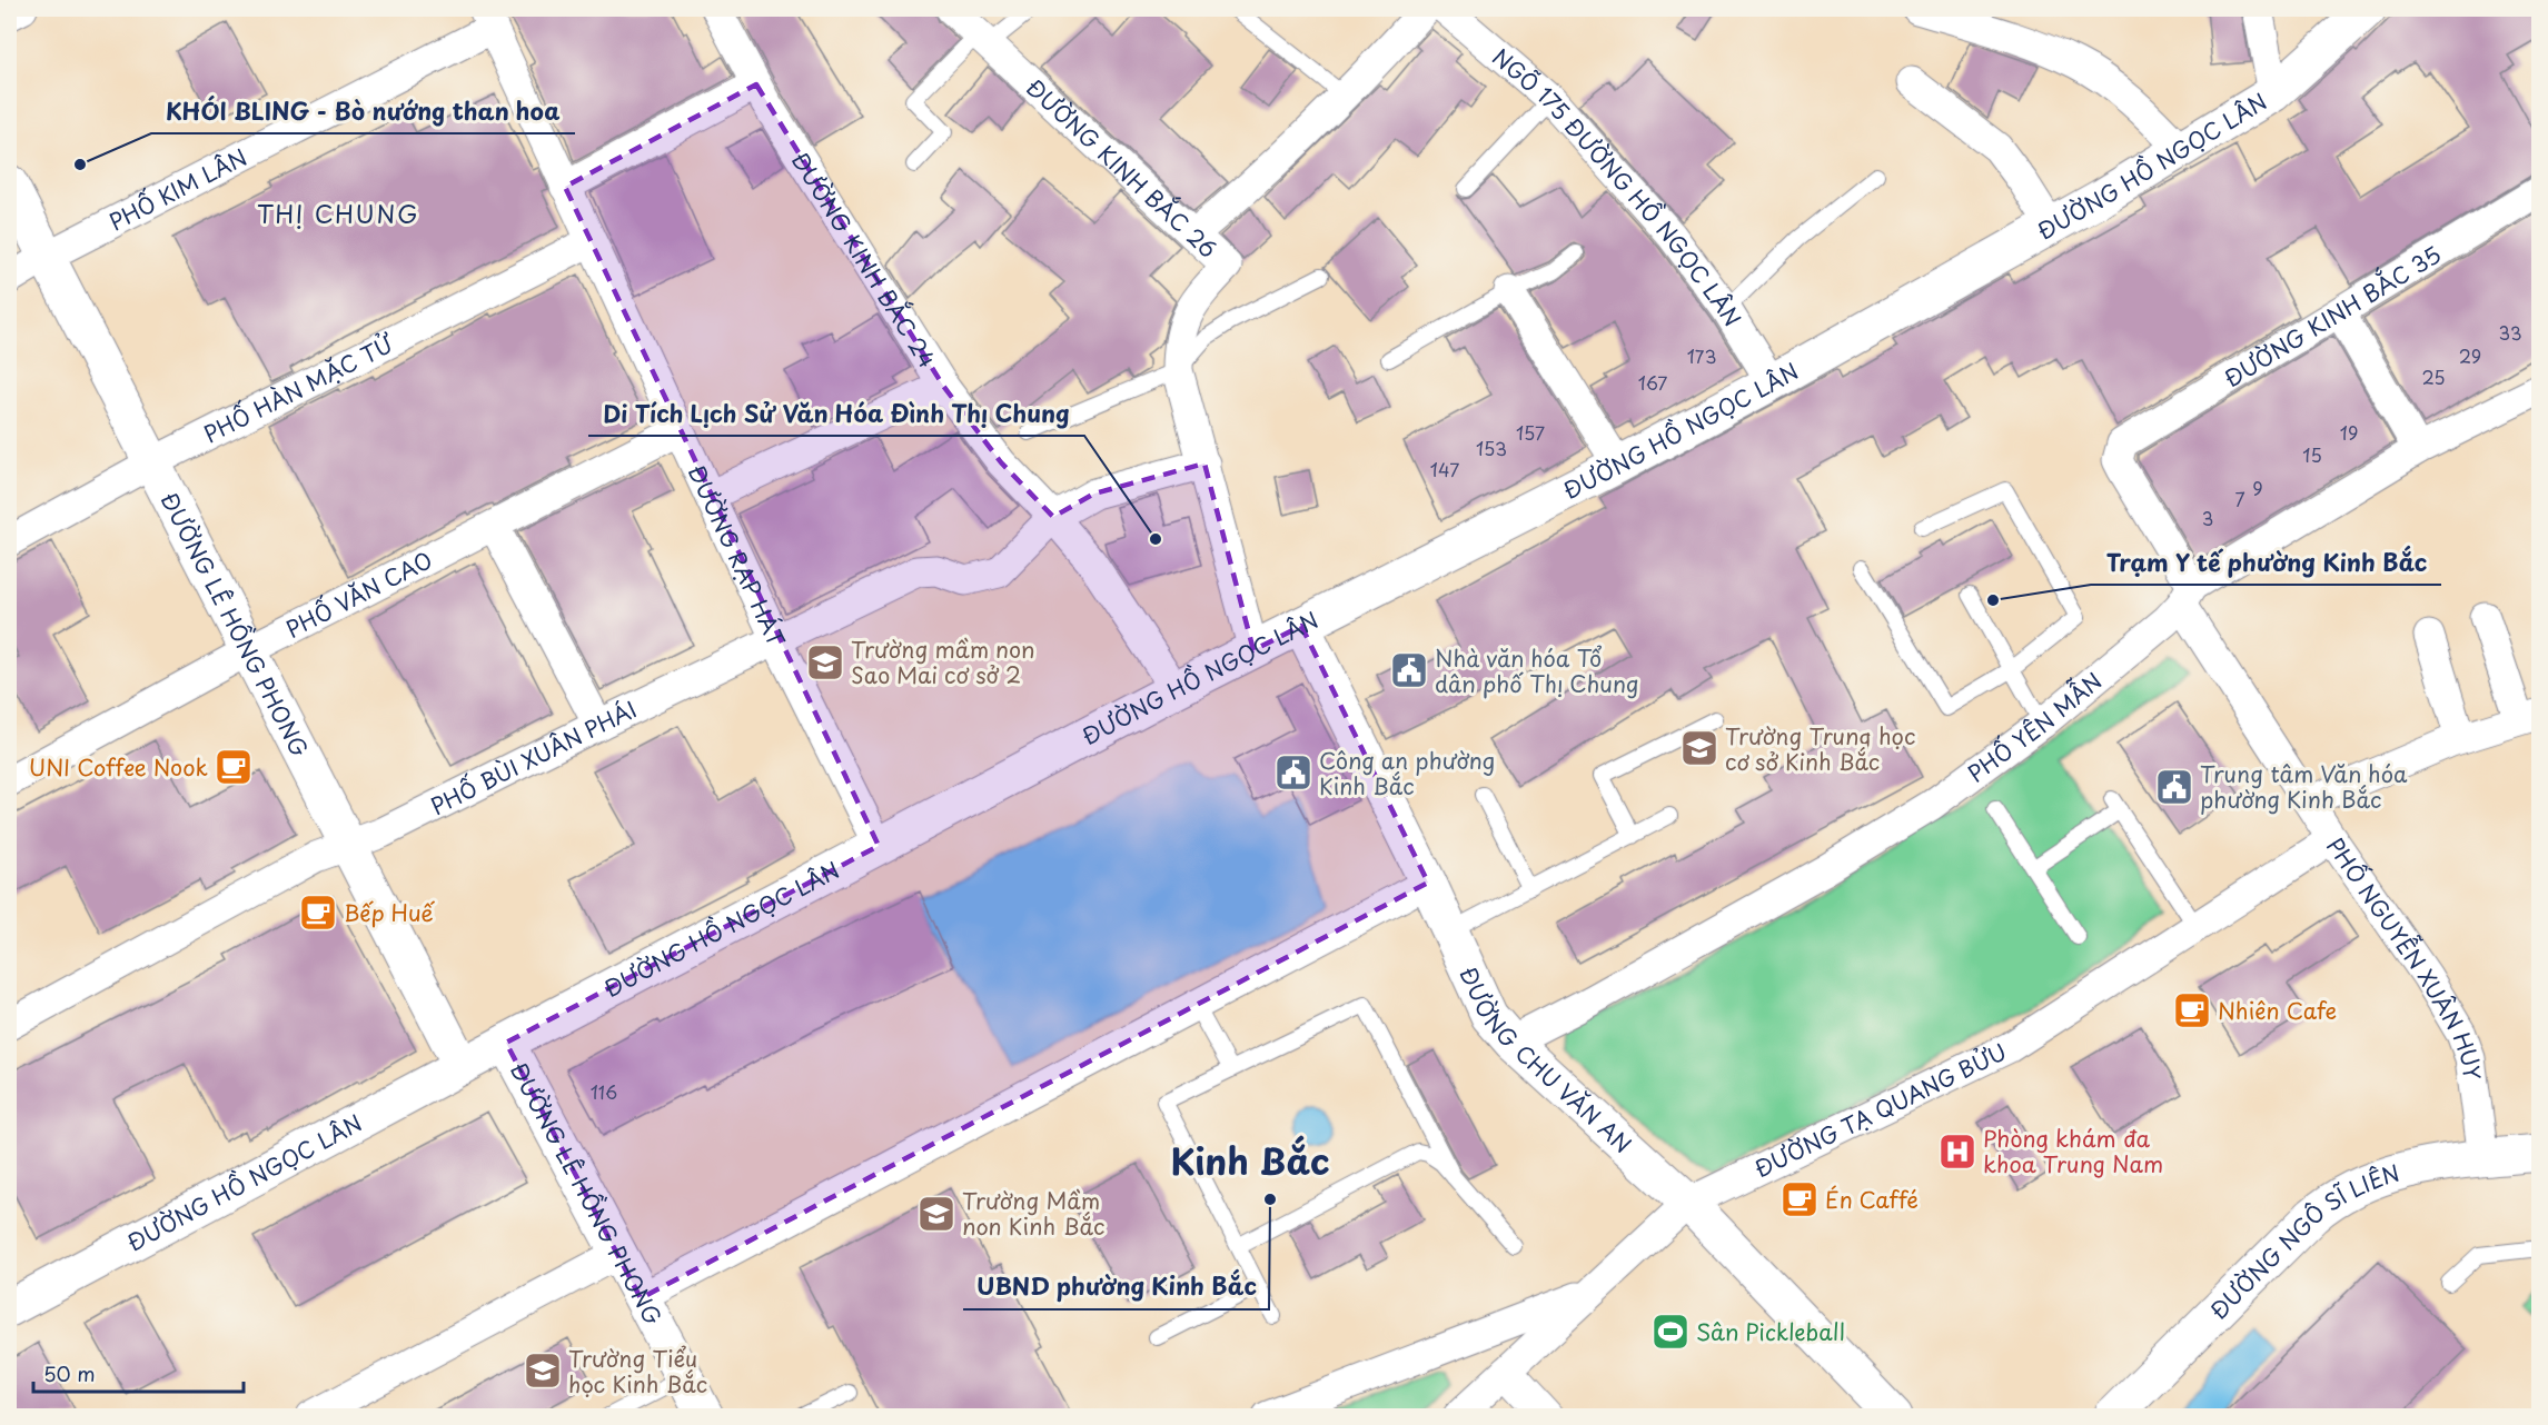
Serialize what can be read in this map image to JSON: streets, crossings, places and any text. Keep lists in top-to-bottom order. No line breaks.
{"streets":{"street":["ĐƯỜNG HỒ NGỌC LÂN","ĐƯỜNG KINH BẮC 26","PHỐ KIM LÂN","NGÕ 175 ĐƯỜNG HỒ NGỌC LÂN","ĐƯỜNG KINH BẮC 24","ĐƯỜNG KINH BẮC 35","PHỐ HÀN MẶC TỬ","ĐƯỜNG RẠP HÁT","PHỐ VĂN CAO","ĐƯỜNG LÊ HỒNG PHONG","PHỐ YÊN MẪN","PHỐ BÙI XUÂN PHÁI","PHỐ NGUYỄN XUÂN HUY","ĐƯỜNG CHU VĂN AN","ĐƯỜNG TẠ QUANG BỬU","ĐƯỜNG NGÔ SĨ LIÊN"]},"crossings":[["ĐƯỜNG HỒ NGỌC LÂN","ĐƯỜNG KINH BẮC 26"],["ĐƯỜNG HỒ NGỌC LÂN","NGÕ 175 ĐƯỜNG HỒ NGỌC LÂN"],["ĐƯỜNG HỒ NGỌC LÂN","ĐƯỜNG KINH BẮC 24"],["ĐƯỜNG HỒ NGỌC LÂN","ĐƯỜNG RẠP HÁT"],["ĐƯỜNG HỒ NGỌC LÂN","ĐƯỜNG LÊ HỒNG PHONG"],["ĐƯỜNG HỒ NGỌC LÂN","ĐƯỜNG CHU VĂN AN"],["ĐƯỜNG KINH BẮC 26","PHỐ BÙI XUÂN PHÁI"],["PHỐ KIM LÂN","ĐƯỜNG RẠP HÁT"],["PHỐ KIM LÂN","ĐƯỜNG LÊ HỒNG PHONG"],["ĐƯỜNG KINH BẮC 24","PHỐ BÙI XUÂN PHÁI"],["ĐƯỜNG KINH BẮC 35","PHỐ NGUYỄN XUÂN HUY"],["PHỐ HÀN MẶC TỬ","ĐƯỜNG RẠP HÁT"],["PHỐ HÀN MẶC TỬ","ĐƯỜNG LÊ HỒNG PHONG"],["ĐƯỜNG RẠP HÁT","PHỐ VĂN CAO"],["ĐƯỜNG RẠP HÁT","PHỐ BÙI XUÂN PHÁI"],["PHỐ VĂN CAO","ĐƯỜNG LÊ HỒNG PHONG"],["ĐƯỜNG LÊ HỒNG PHONG","PHỐ BÙI XUÂN PHÁI"],["PHỐ YÊN MẪN","PHỐ NGUYỄN XUÂN HUY"],["PHỐ YÊN MẪN","ĐƯỜNG CHU VĂN AN"],["PHỐ NGUYỄN XUÂN HUY","ĐƯỜNG TẠ QUANG BỬU"],["PHỐ NGUYỄN XUÂN HUY","ĐƯỜNG NGÔ SĨ LIÊN"],["ĐƯỜNG CHU VĂN AN","ĐƯỜNG TẠ QUANG BỬU"]],"districts":["THỊ CHUNG","Kinh Bắc"],"places":{"other":["KHÓI BLING - Bò nướng than hoa","Di Tích Lịch Sử Văn Hóa Đình Thị Chung","Trạm Y tế phường Kinh Bắc","UBND phường Kinh Bắc"],"school or university":["Trường mầm non Sao Mai cơ sở 2","Trường Trung học cơ sở Kinh Bắc","Trường Mầm non Kinh Bắc","Trường Tiểu học Kinh Bắc"],"public building":["Nhà văn hóa Tổ dân phố Thị Chung","Công an phường Kinh Bắc","Trung tâm Văn hóa phường Kinh Bắc"],"cafe":["UNI Coffee Nook","Bếp Huế","Nhiên Cafe","Én Caffé"],"hospital":["Phòng khám đa khoa Trung Nam"],"sports":["Sân Pickleball"]},"house_numbers":["33","173","29","25","167","157","19","153","15","147","9","7","3","116"],"scale_bar":"50 m"}
